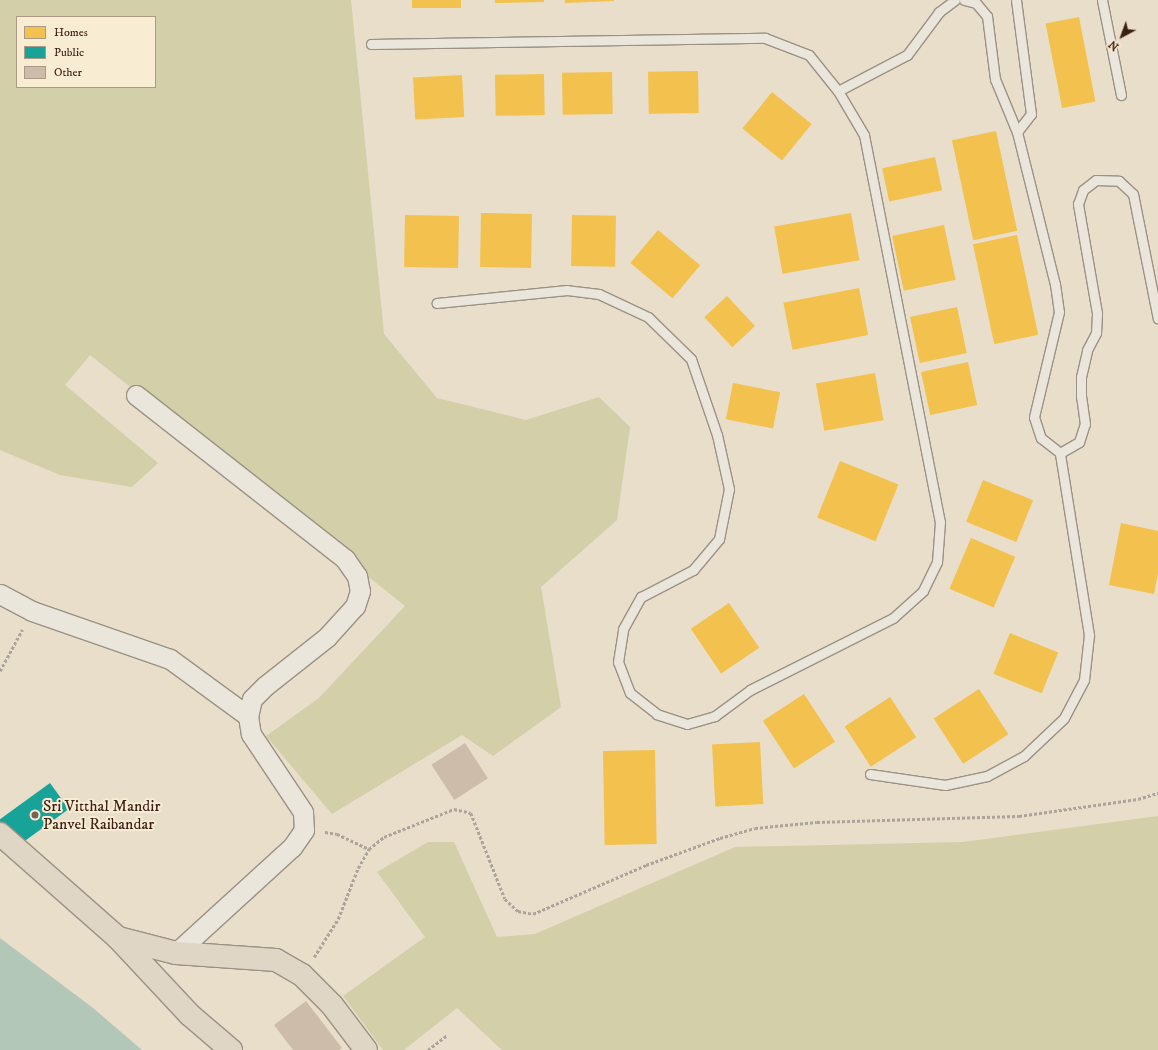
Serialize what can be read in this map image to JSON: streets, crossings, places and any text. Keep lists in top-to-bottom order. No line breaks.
{"places":["Sri Vitthal Mandir Panvel Raibandar"],"legend":["Homes","Public","Other"],"north":"bottom left"}
